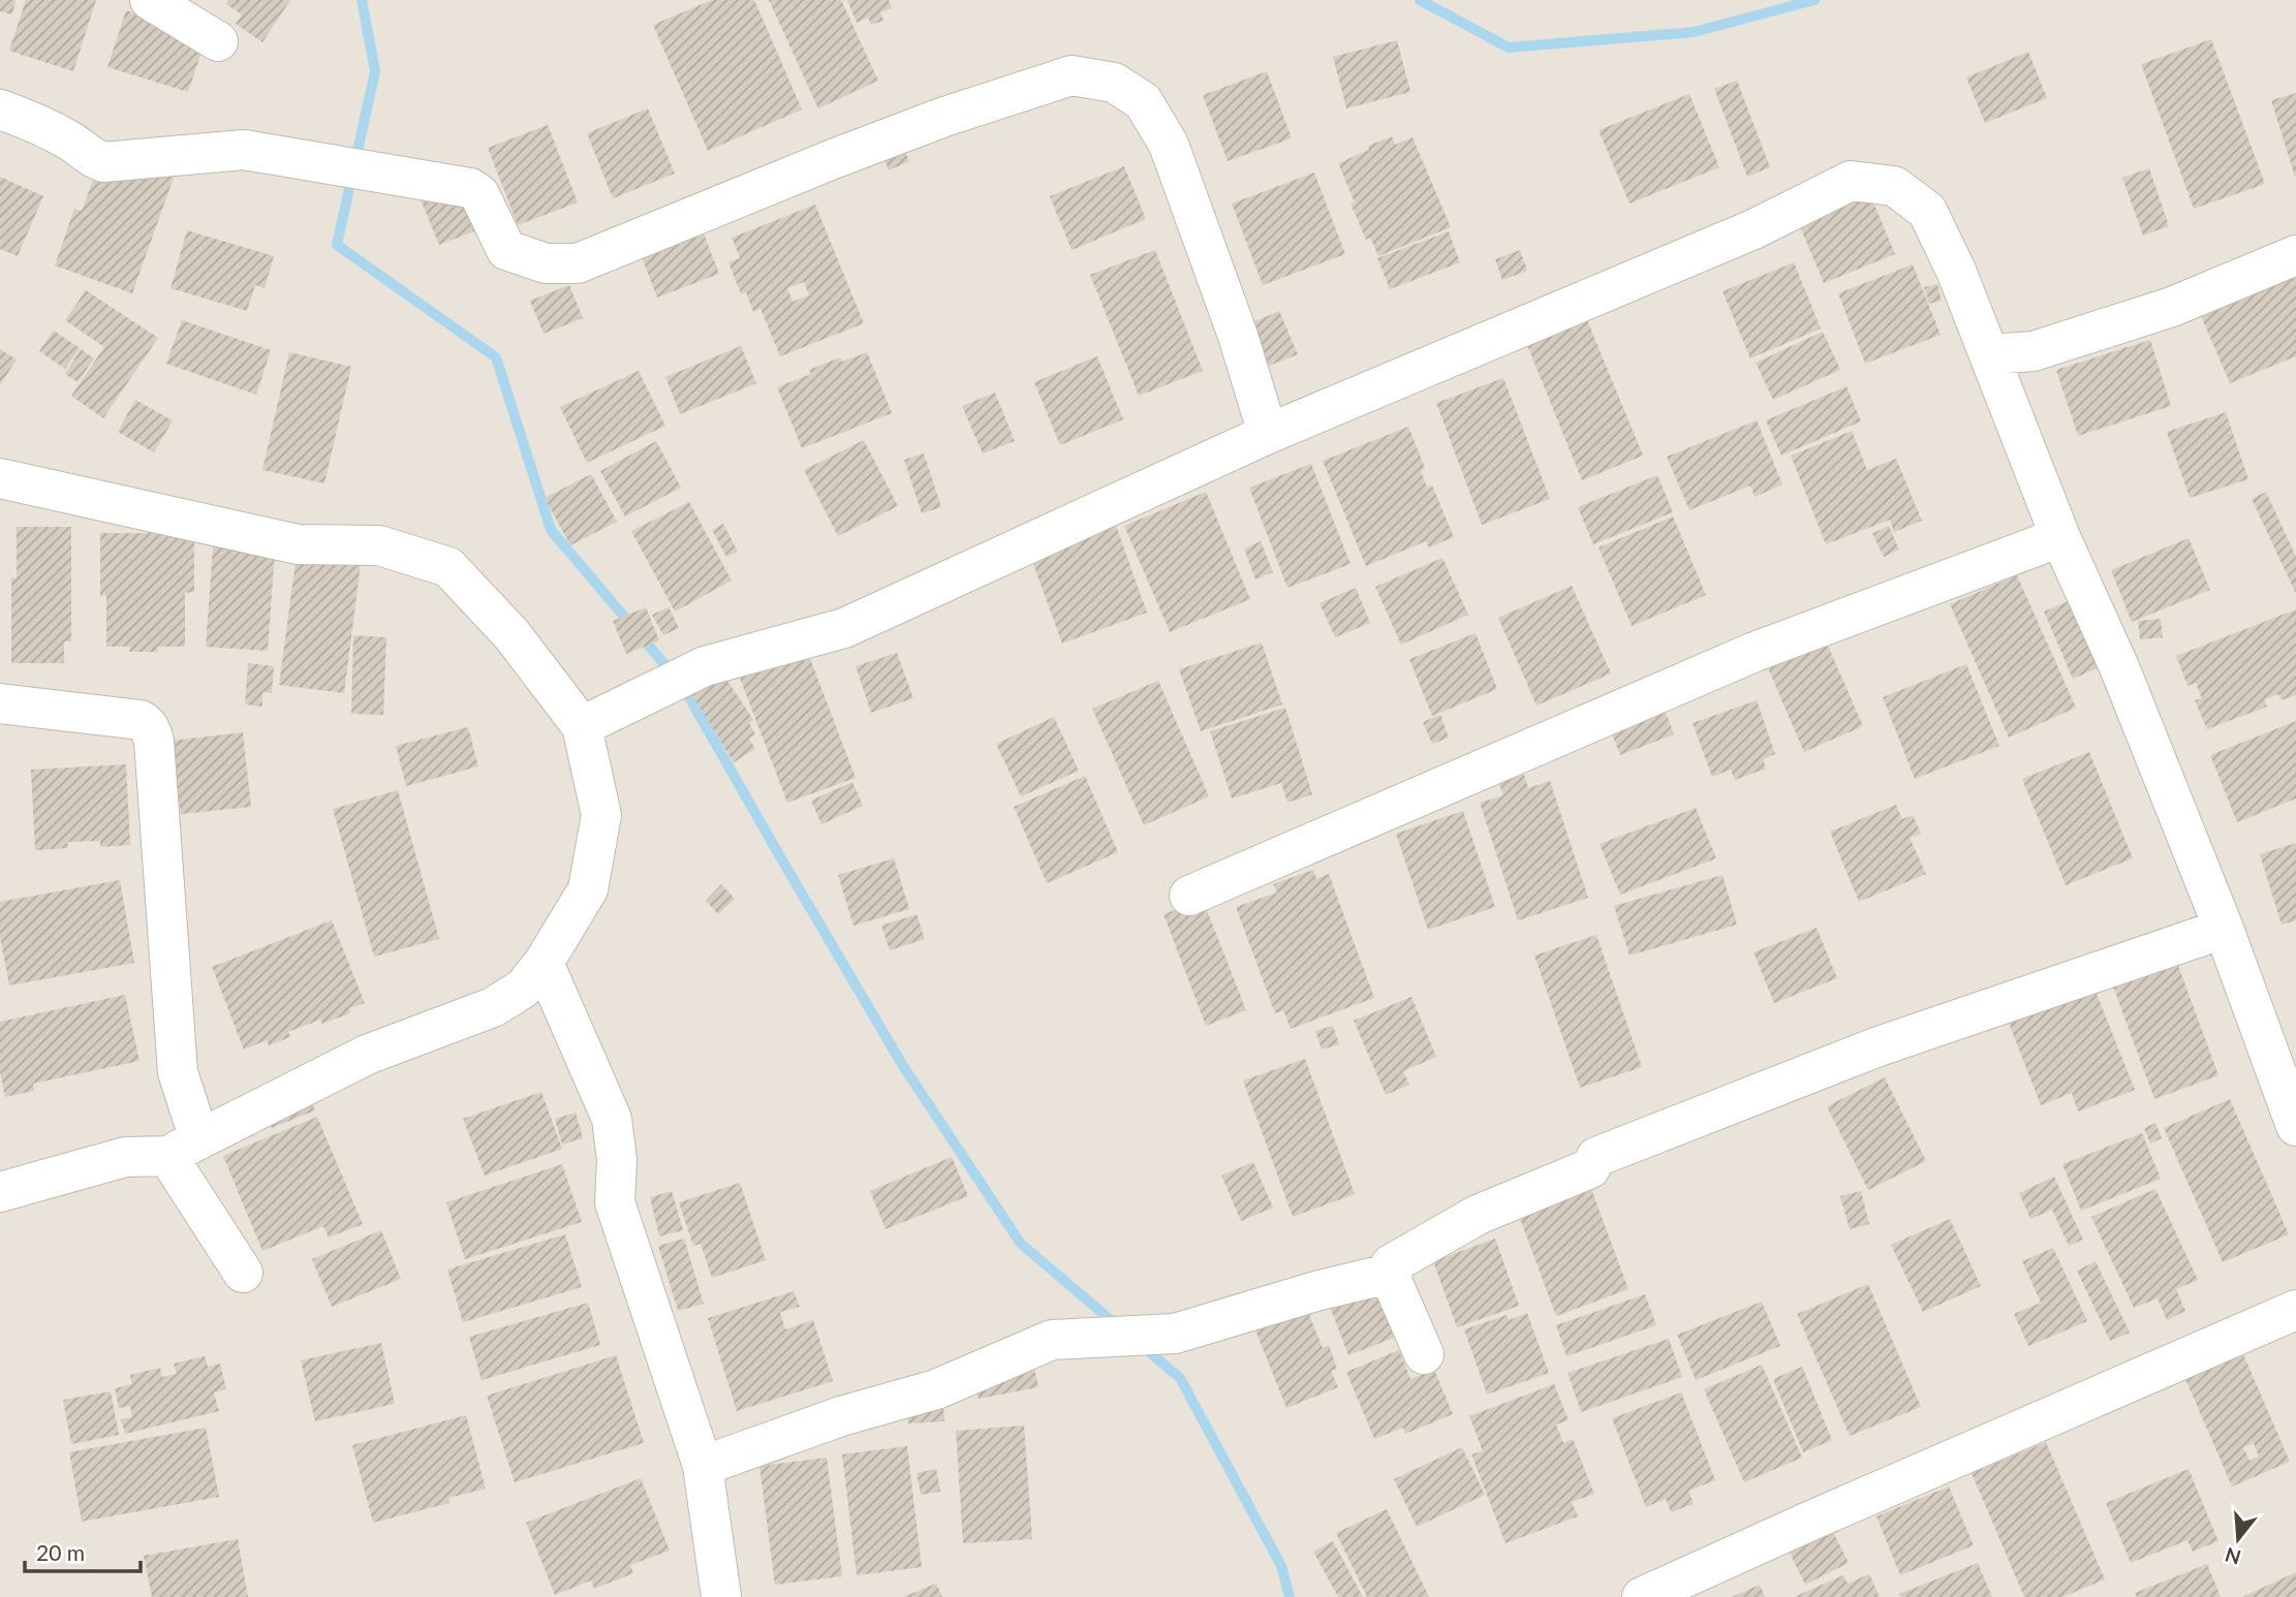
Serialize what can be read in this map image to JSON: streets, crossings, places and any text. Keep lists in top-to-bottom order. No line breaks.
{"scale_bar":"20 m","north":"bottom"}
